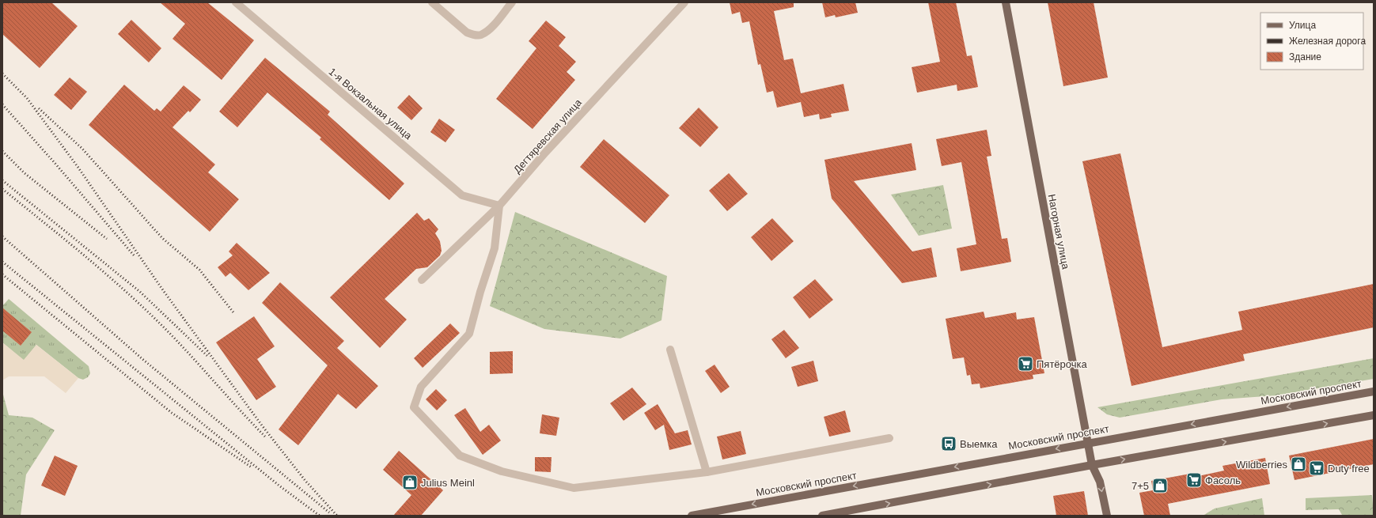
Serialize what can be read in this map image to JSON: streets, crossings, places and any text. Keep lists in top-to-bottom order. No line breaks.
{"streets":{"main road":["Нагорная улица","Московский проспект"],"street":["1-я Вокзальная улица","Дегтяревская улица"]},"crossings":[["1-я Вокзальная улица","Дегтяревская улица"],["Нагорная улица","Московский проспект"]],"places":{"supermarket":["Пятёрочка","Duty free","Фасоль"],"bus stop":["Выемка"],"shop":["Wildberries","Julius Meinl","7+5"]},"legend":["Улица","Железная дорога","Здание"]}
